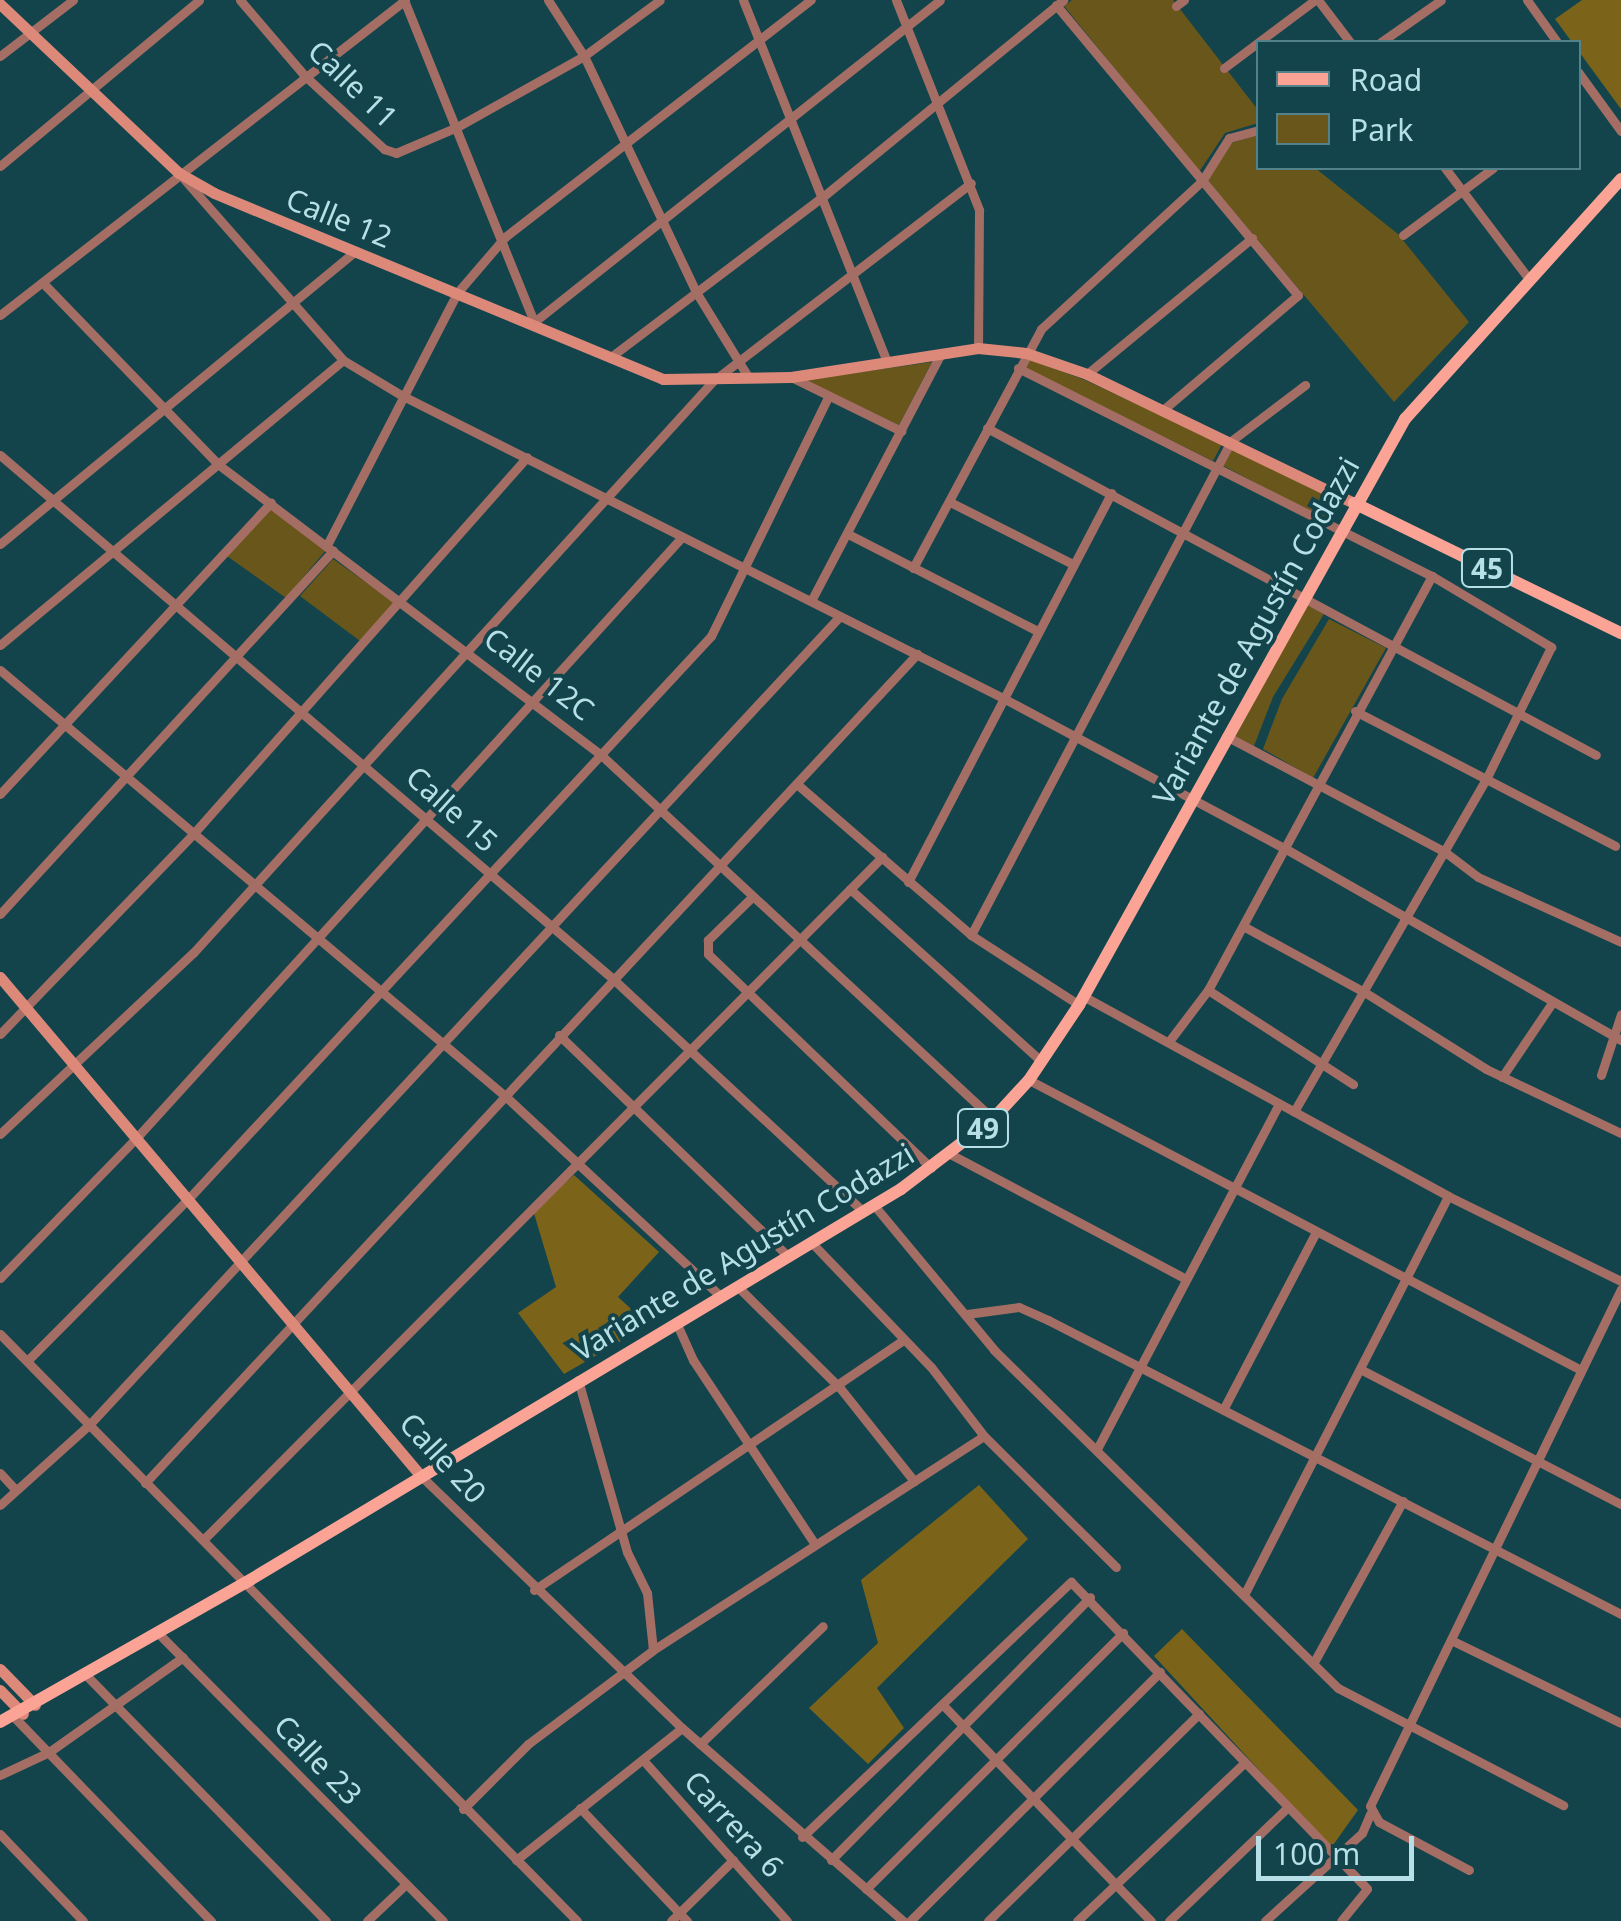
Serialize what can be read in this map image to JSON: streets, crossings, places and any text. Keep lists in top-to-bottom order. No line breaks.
{"streets":{"main road":["Calle 12","45","Variante de Agustín Codazzi","49","Calle 20"],"street":["Calle 11","Calle 12C","Calle 15","Calle 23","Carrera 6"]},"crossings":[["Calle 12","45"],["Calle 12","Variante de Agustín Codazzi"],["45","Variante de Agustín Codazzi"],["Variante de Agustín Codazzi","Calle 12C"],["Variante de Agustín Codazzi","Calle 15"],["Variante de Agustín Codazzi","Calle 20"],["Variante de Agustín Codazzi","Calle 23"],["Calle 20","Carrera 6"]],"legend":["Road","Park"],"scale_bar":"100 m"}
